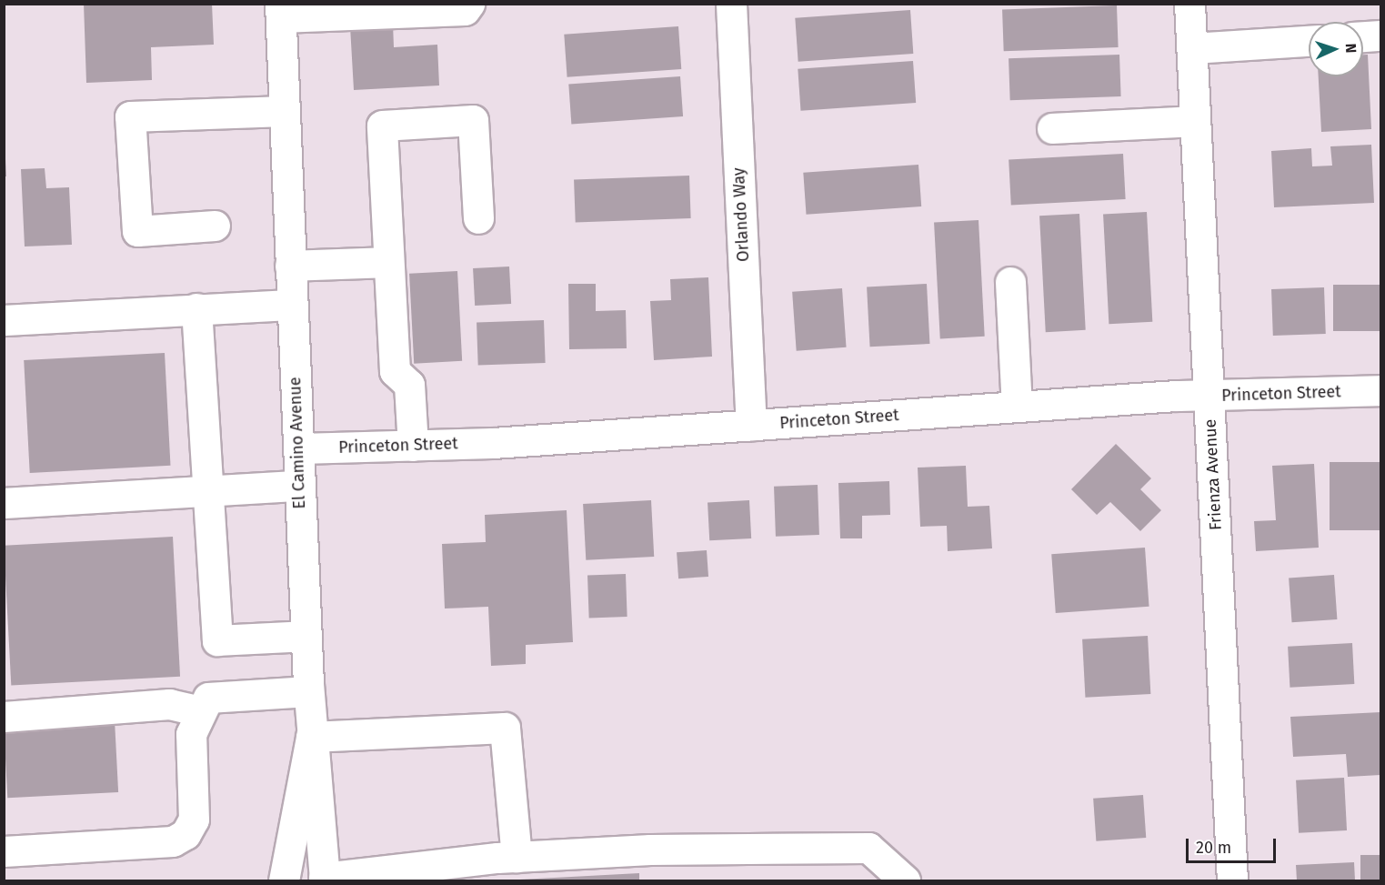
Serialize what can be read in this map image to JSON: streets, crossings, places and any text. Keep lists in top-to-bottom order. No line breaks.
{"streets":{"main road":["Orlando Way","Princeton Street","El Camino Avenue","Frienza Avenue"]},"crossings":[["Orlando Way","Princeton Street"],["Princeton Street","El Camino Avenue"],["Princeton Street","Frienza Avenue"]],"scale_bar":"20 m","north":"right"}
